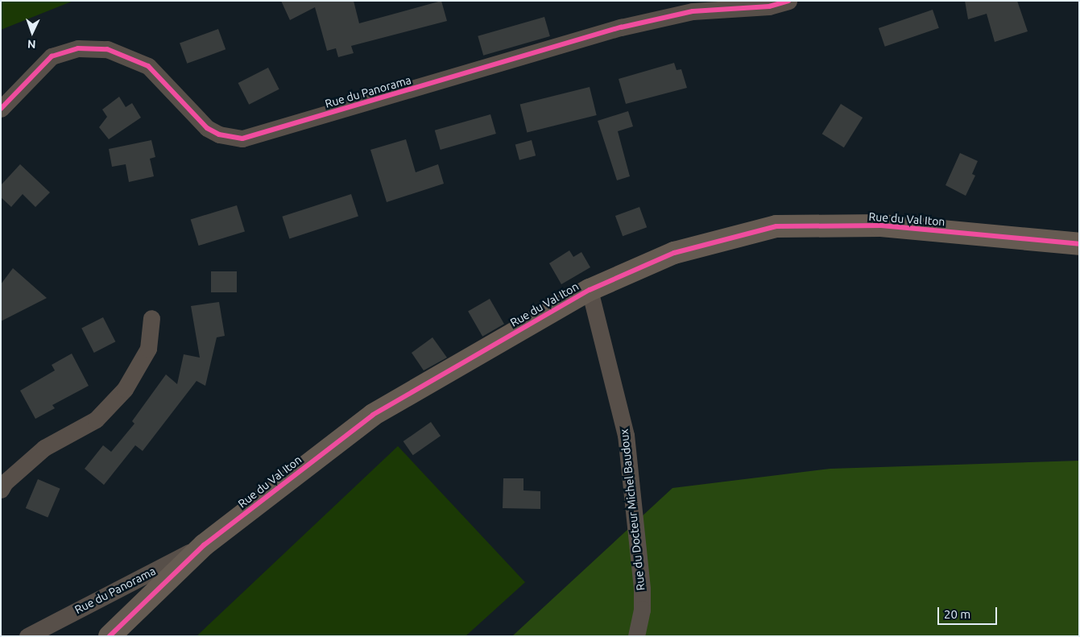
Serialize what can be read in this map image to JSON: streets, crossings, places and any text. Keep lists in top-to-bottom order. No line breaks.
{"streets":{"street":["Rue du Panorama","Rue du Val Iton","Rue du Docteur Michel Baudoux"]},"crossings":[["Rue du Panorama","Rue du Val Iton"],["Rue du Val Iton","Rue du Docteur Michel Baudoux"]],"scale_bar":"20 m","north":"bottom"}
